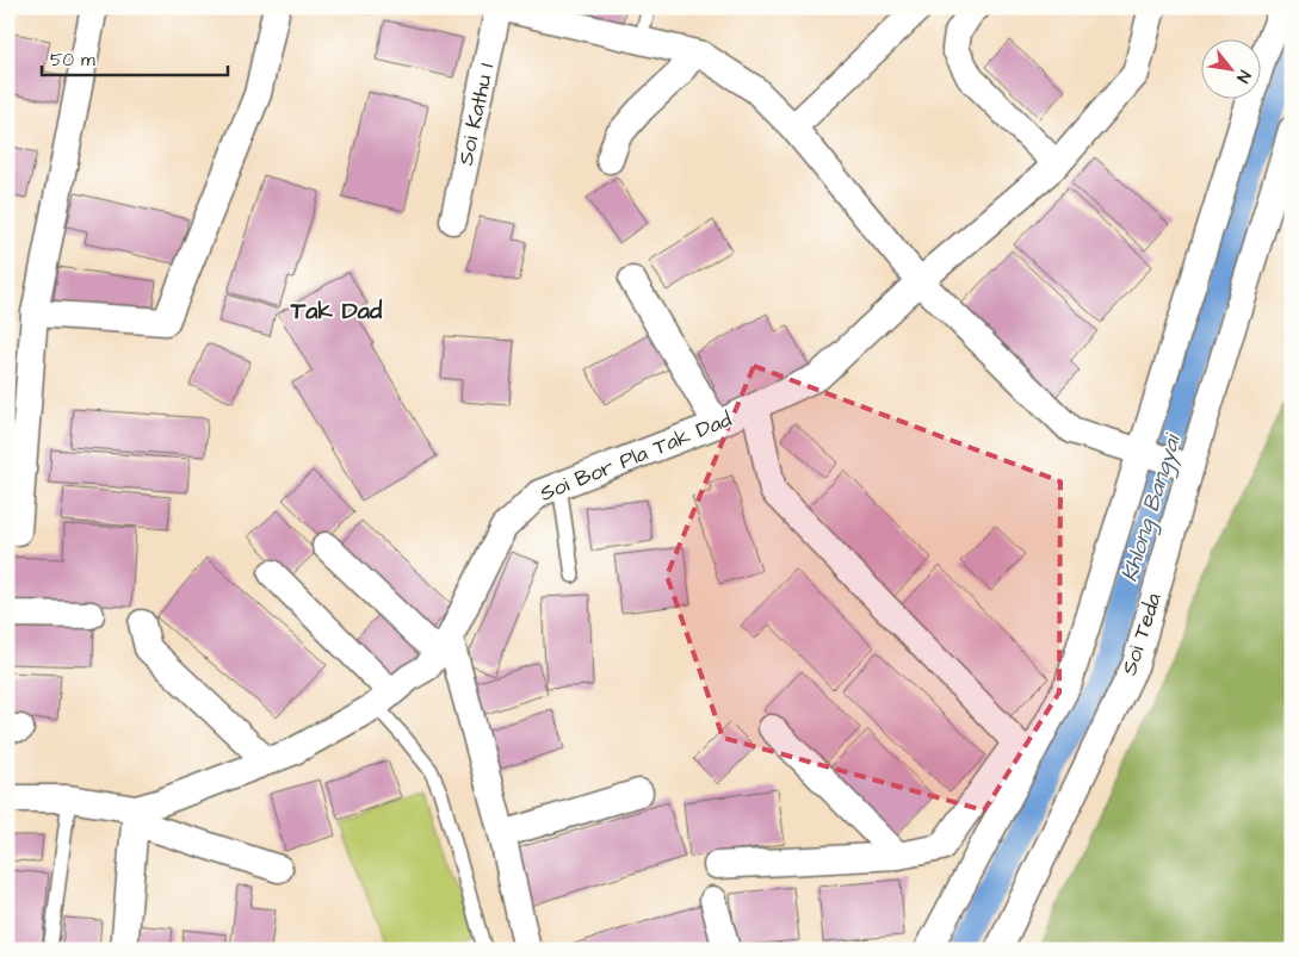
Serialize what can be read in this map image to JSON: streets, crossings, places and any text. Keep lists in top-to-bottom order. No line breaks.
{"streets":{"street":["Soi Kathu 1","Soi Bor Pla Tak Dad","Soi Teda"]},"districts":["Tak Dad"],"water":["Khlong Bangyai"],"scale_bar":"50 m","north":"bottom right"}
